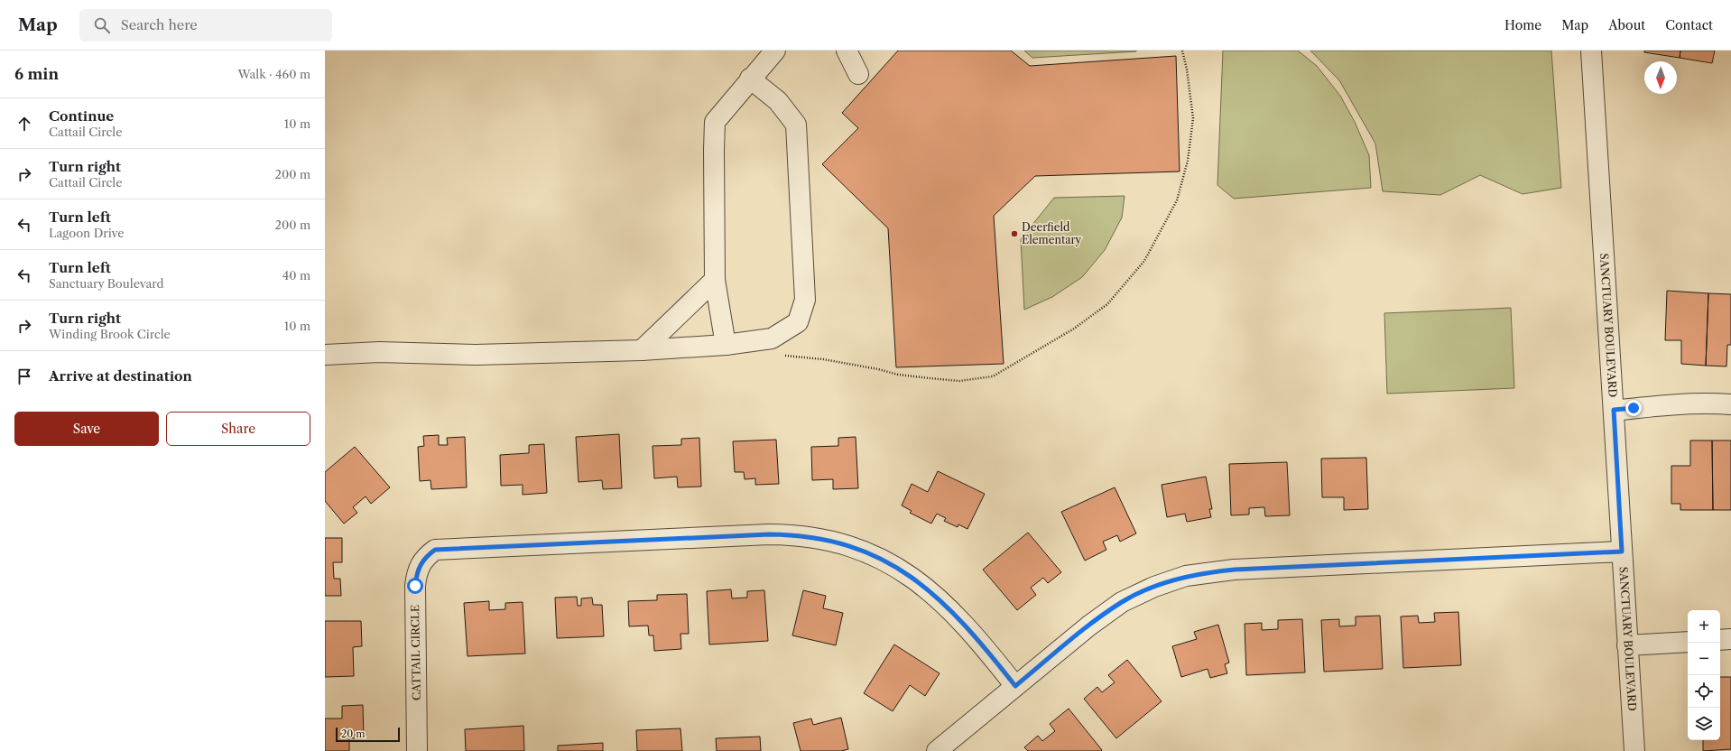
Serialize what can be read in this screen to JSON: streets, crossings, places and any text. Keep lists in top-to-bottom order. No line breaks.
{"streets":{"street":["SANCTUARY BOULEVARD","CATTAIL CIRCLE"]},"places":["Deerfield Elementary"],"scale_bar":"20 m","north":"bottom","page":{"header":"Map","search":"Search here","nav":["Home","Map","About","Contact"],"heading":["6 min","Walk · 460 m"],"list":[["Continue","Cattail Circle","10 m"],["Turn right","Cattail Circle","200 m"],["Turn left","Lagoon Drive","200 m"],["Turn left","Sanctuary Boulevard","40 m"],["Turn right","Winding Brook Circle","10 m"],"Arrive at destination"],"buttons":["Save","Share"],"map_buttons":["+","−"],"scale":"20 m"}}
